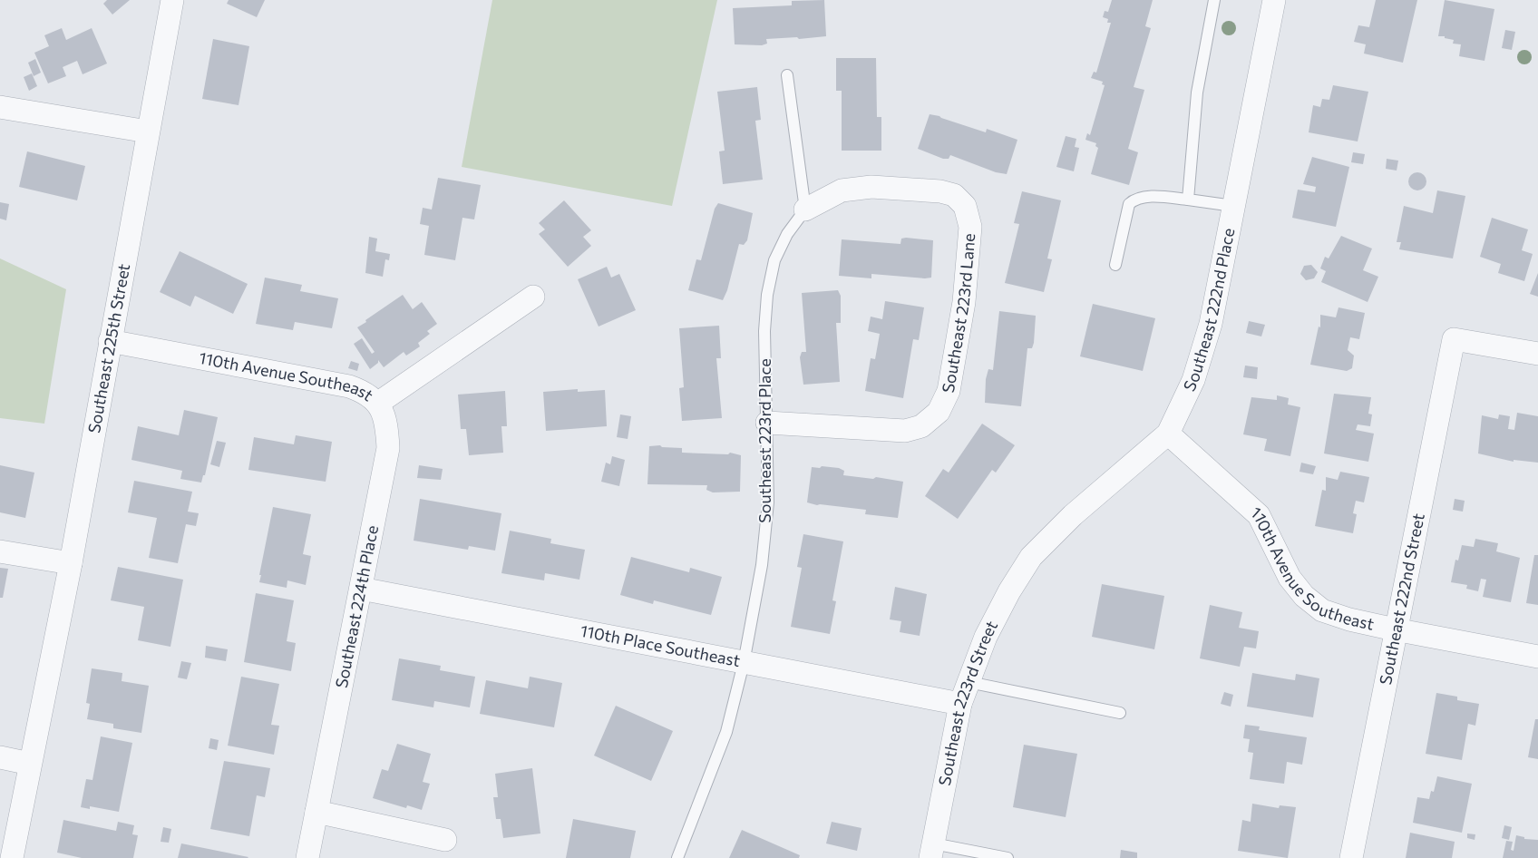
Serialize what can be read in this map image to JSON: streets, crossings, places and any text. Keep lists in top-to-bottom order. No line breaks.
{"streets":{"street":["Southeast 222nd Place","Southeast 223rd Lane","Southeast 225th Street","110th Avenue Southeast","Southeast 222nd Street","Southeast 224th Place","110th Place Southeast","Southeast 223rd Street"],"lane":["Southeast 223rd Place"]},"crossings":[["Southeast 222nd Place","110th Avenue Southeast"],["Southeast 222nd Place","Southeast 223rd Street"],["Southeast 223rd Lane","Southeast 223rd Place"],["Southeast 225th Street","110th Avenue Southeast"],["110th Avenue Southeast","Southeast 222nd Street"],["110th Avenue Southeast","Southeast 224th Place"],["Southeast 223rd Place","110th Place Southeast"],["Southeast 224th Place","110th Place Southeast"],["110th Place Southeast","Southeast 223rd Street"]]}
